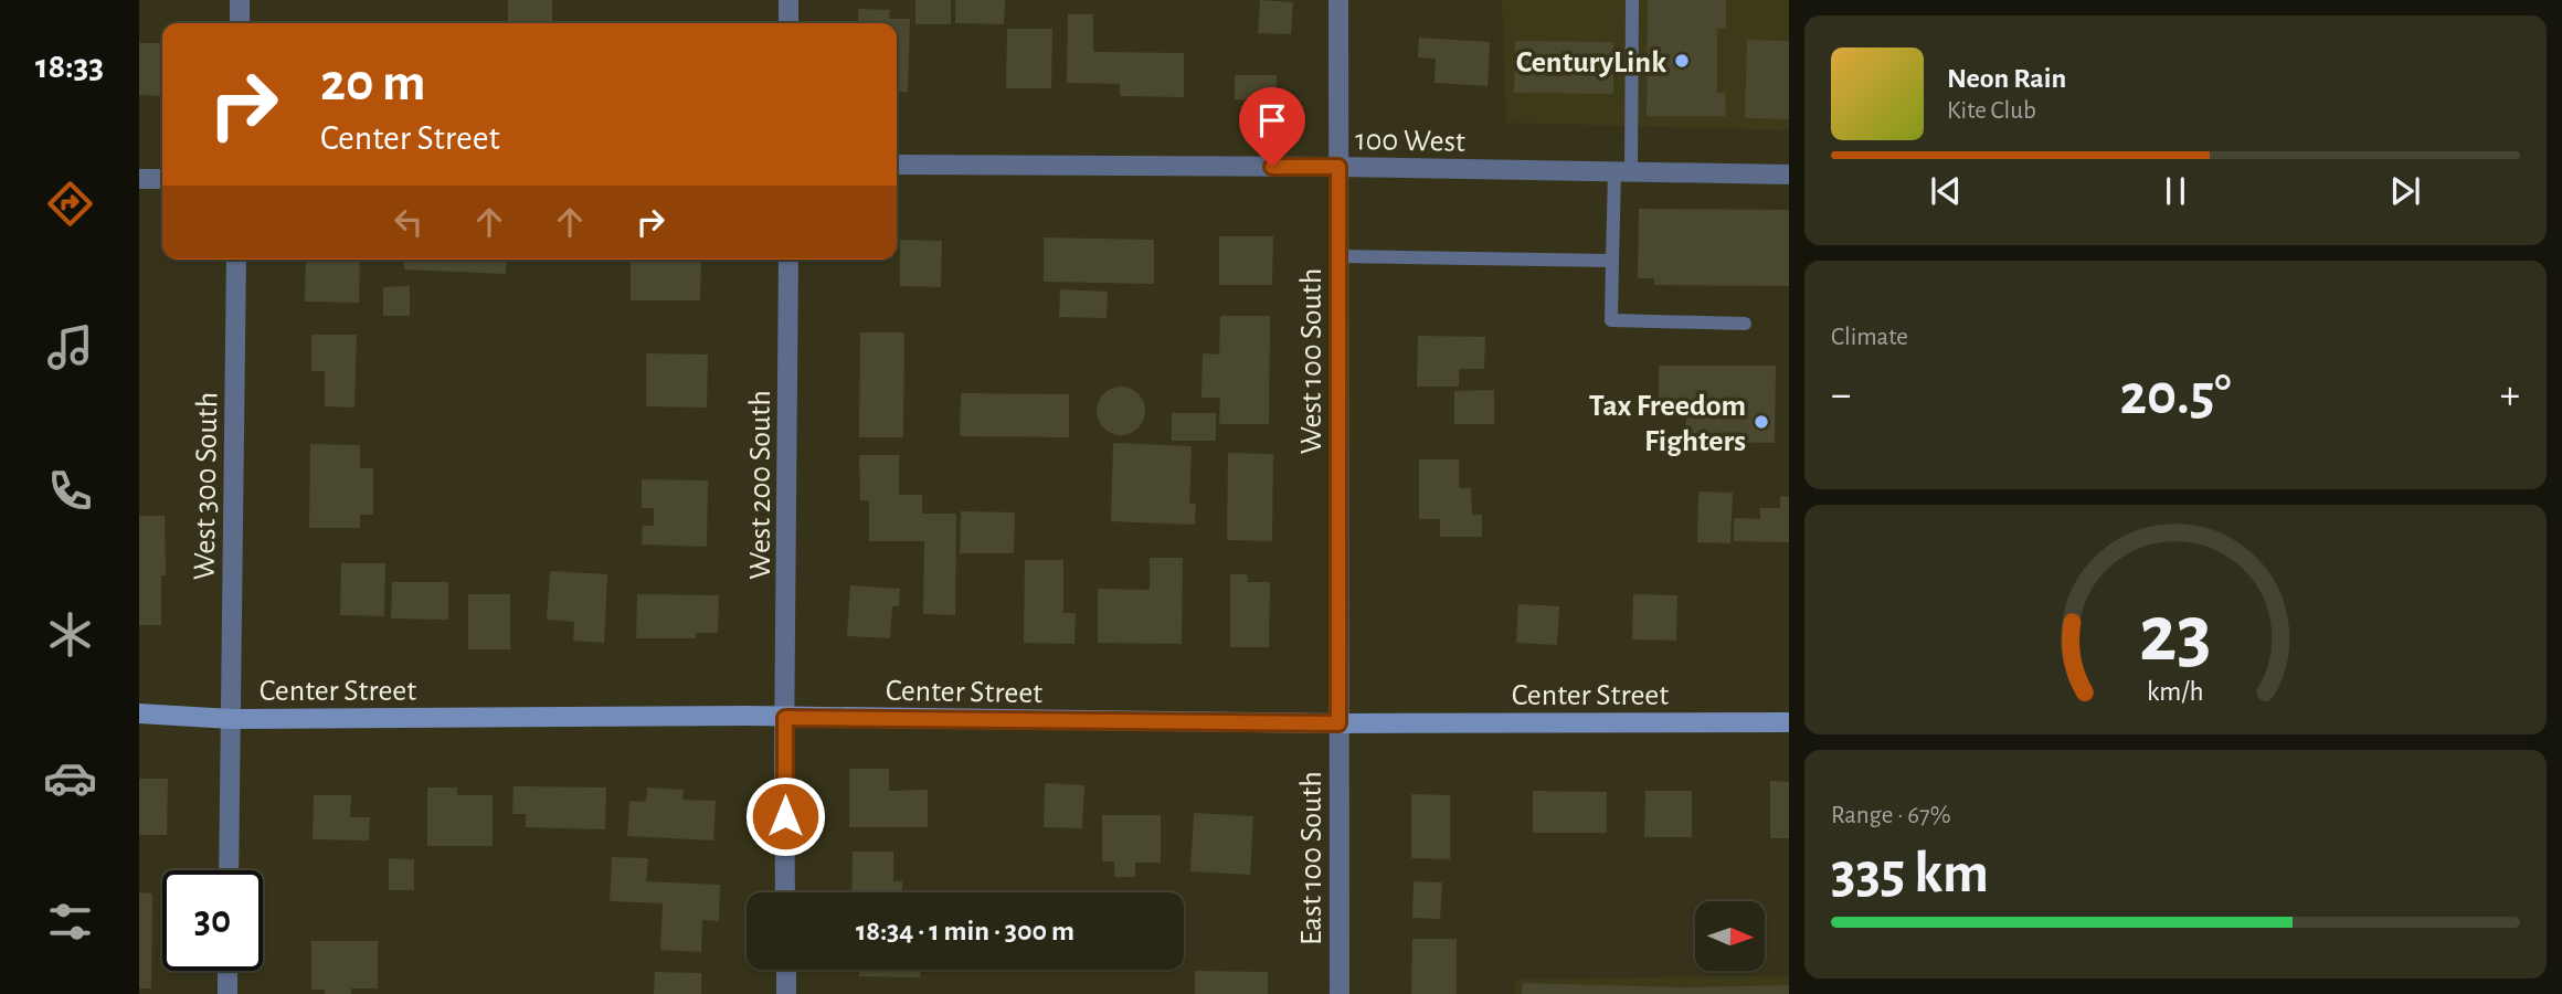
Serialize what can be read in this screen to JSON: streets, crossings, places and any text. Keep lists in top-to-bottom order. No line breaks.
{"streets":{"street":["100 West","West 100 South","West 200 South","West 300 South","Center Street","East 100 South"]},"crossings":[["100 West","West 100 South"],["West 100 South","Center Street"],["West 100 South","East 100 South"],["West 200 South","Center Street"],["West 300 South","Center Street"],["Center Street","East 100 South"]],"places":["CenturyLink","Tax Freedom Fighters"],"north":"right","page":{"tabs":"18:33","turn":["20 m","Center Street"],"song":["Neon Rain","Kite Club"],"tile":["Climate",["Range · 67%","335 km"]],"heat":["−","20.5°","+"],"limit":"30","trip":"18:34 · 1 min · 300 m","gauge":["23","km/h"]}}
